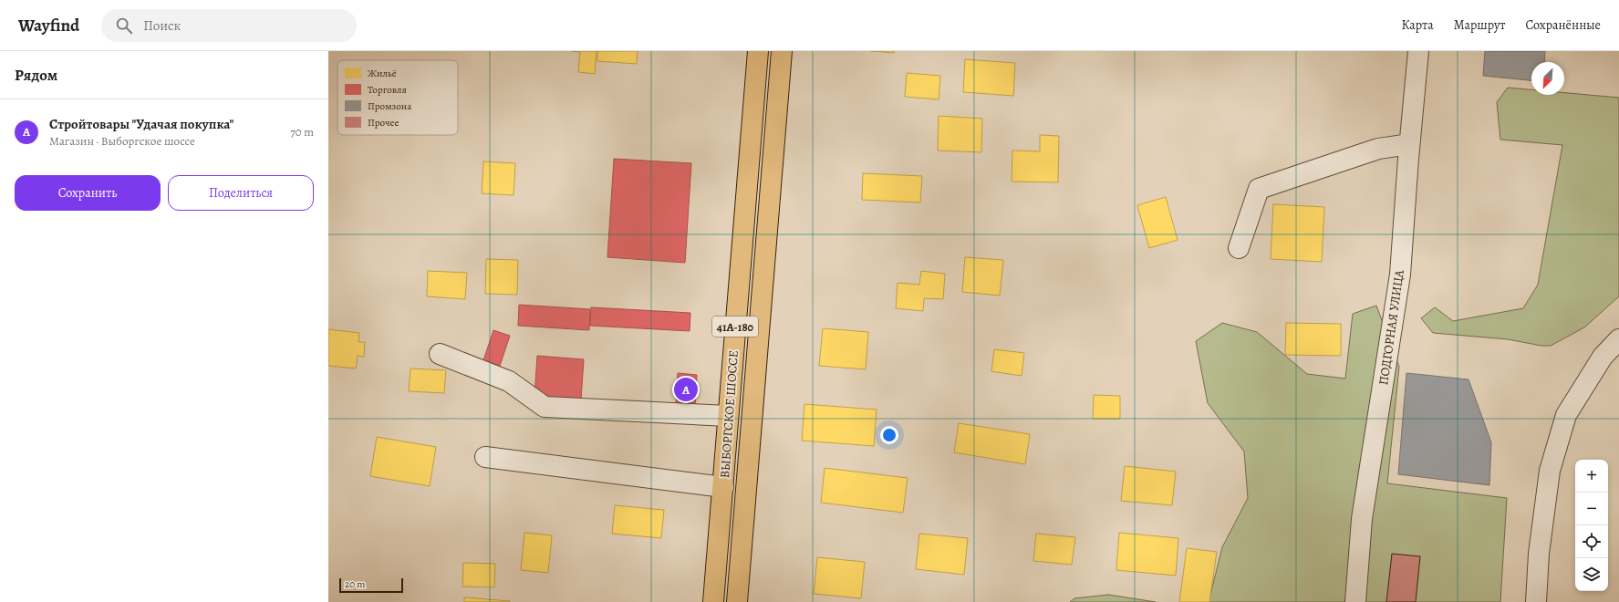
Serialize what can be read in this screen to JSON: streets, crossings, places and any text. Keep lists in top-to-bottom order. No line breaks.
{"streets":{"main road":["41А-180","ВЫБОРГСКОЕ ШОССЕ"],"street":["ПОДГОРНАЯ УЛИЦА"]},"legend":["Жильё","Торговля","Промзона","Прочее"],"scale_bar":"20 m","north":"bottom left","page":{"header":"Wayfind","search":"Поиск","nav":["Карта","Маршрут","Сохранённые"],"heading":"Рядом","list":[{"mark":"A","name":"Cтройтовары \"Удачая покупка\"","note":"Магазин · Выборгское шоссе","value":"70 m"}],"buttons":["Сохранить","Поделиться"],"pins":"A","map_buttons":["+","−"],"scale":"20 m"}}
